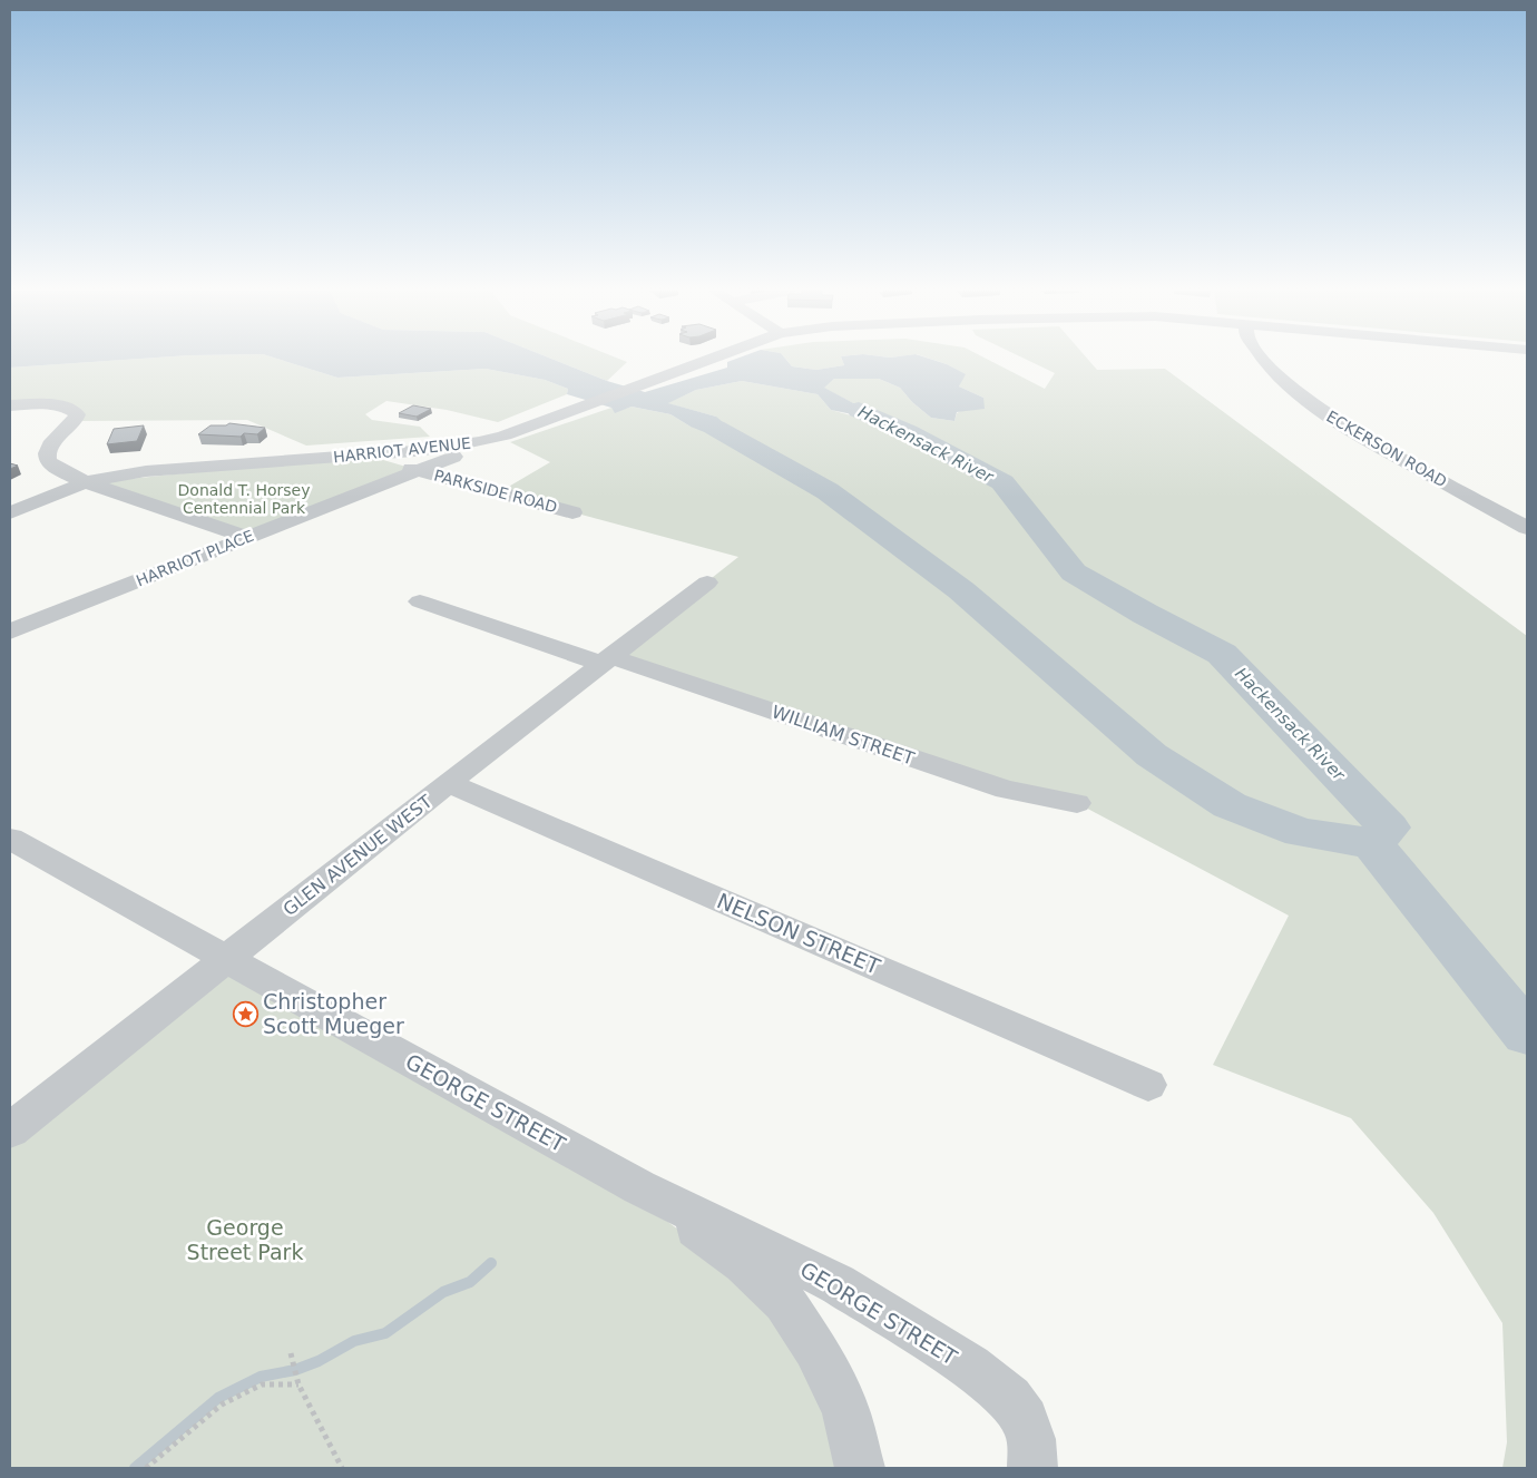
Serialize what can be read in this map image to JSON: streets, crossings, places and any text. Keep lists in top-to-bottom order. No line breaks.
{"streets":{"street":["ECKERSON ROAD","HARRIOT AVENUE","PARKSIDE ROAD","HARRIOT PLACE","WILLIAM STREET","GLEN AVENUE WEST","NELSON STREET","GEORGE STREET"]},"crossings":[["HARRIOT AVENUE","PARKSIDE ROAD"],["HARRIOT AVENUE","HARRIOT PLACE"],["PARKSIDE ROAD","HARRIOT PLACE"],["WILLIAM STREET","GLEN AVENUE WEST"],["GLEN AVENUE WEST","NELSON STREET"],["GLEN AVENUE WEST","GEORGE STREET"]],"water":["Hackensack River"],"parks":["Donald T. Horsey Centennial Park","George Street Park"],"places":{"place":["Christopher Scott Mueger"]}}
